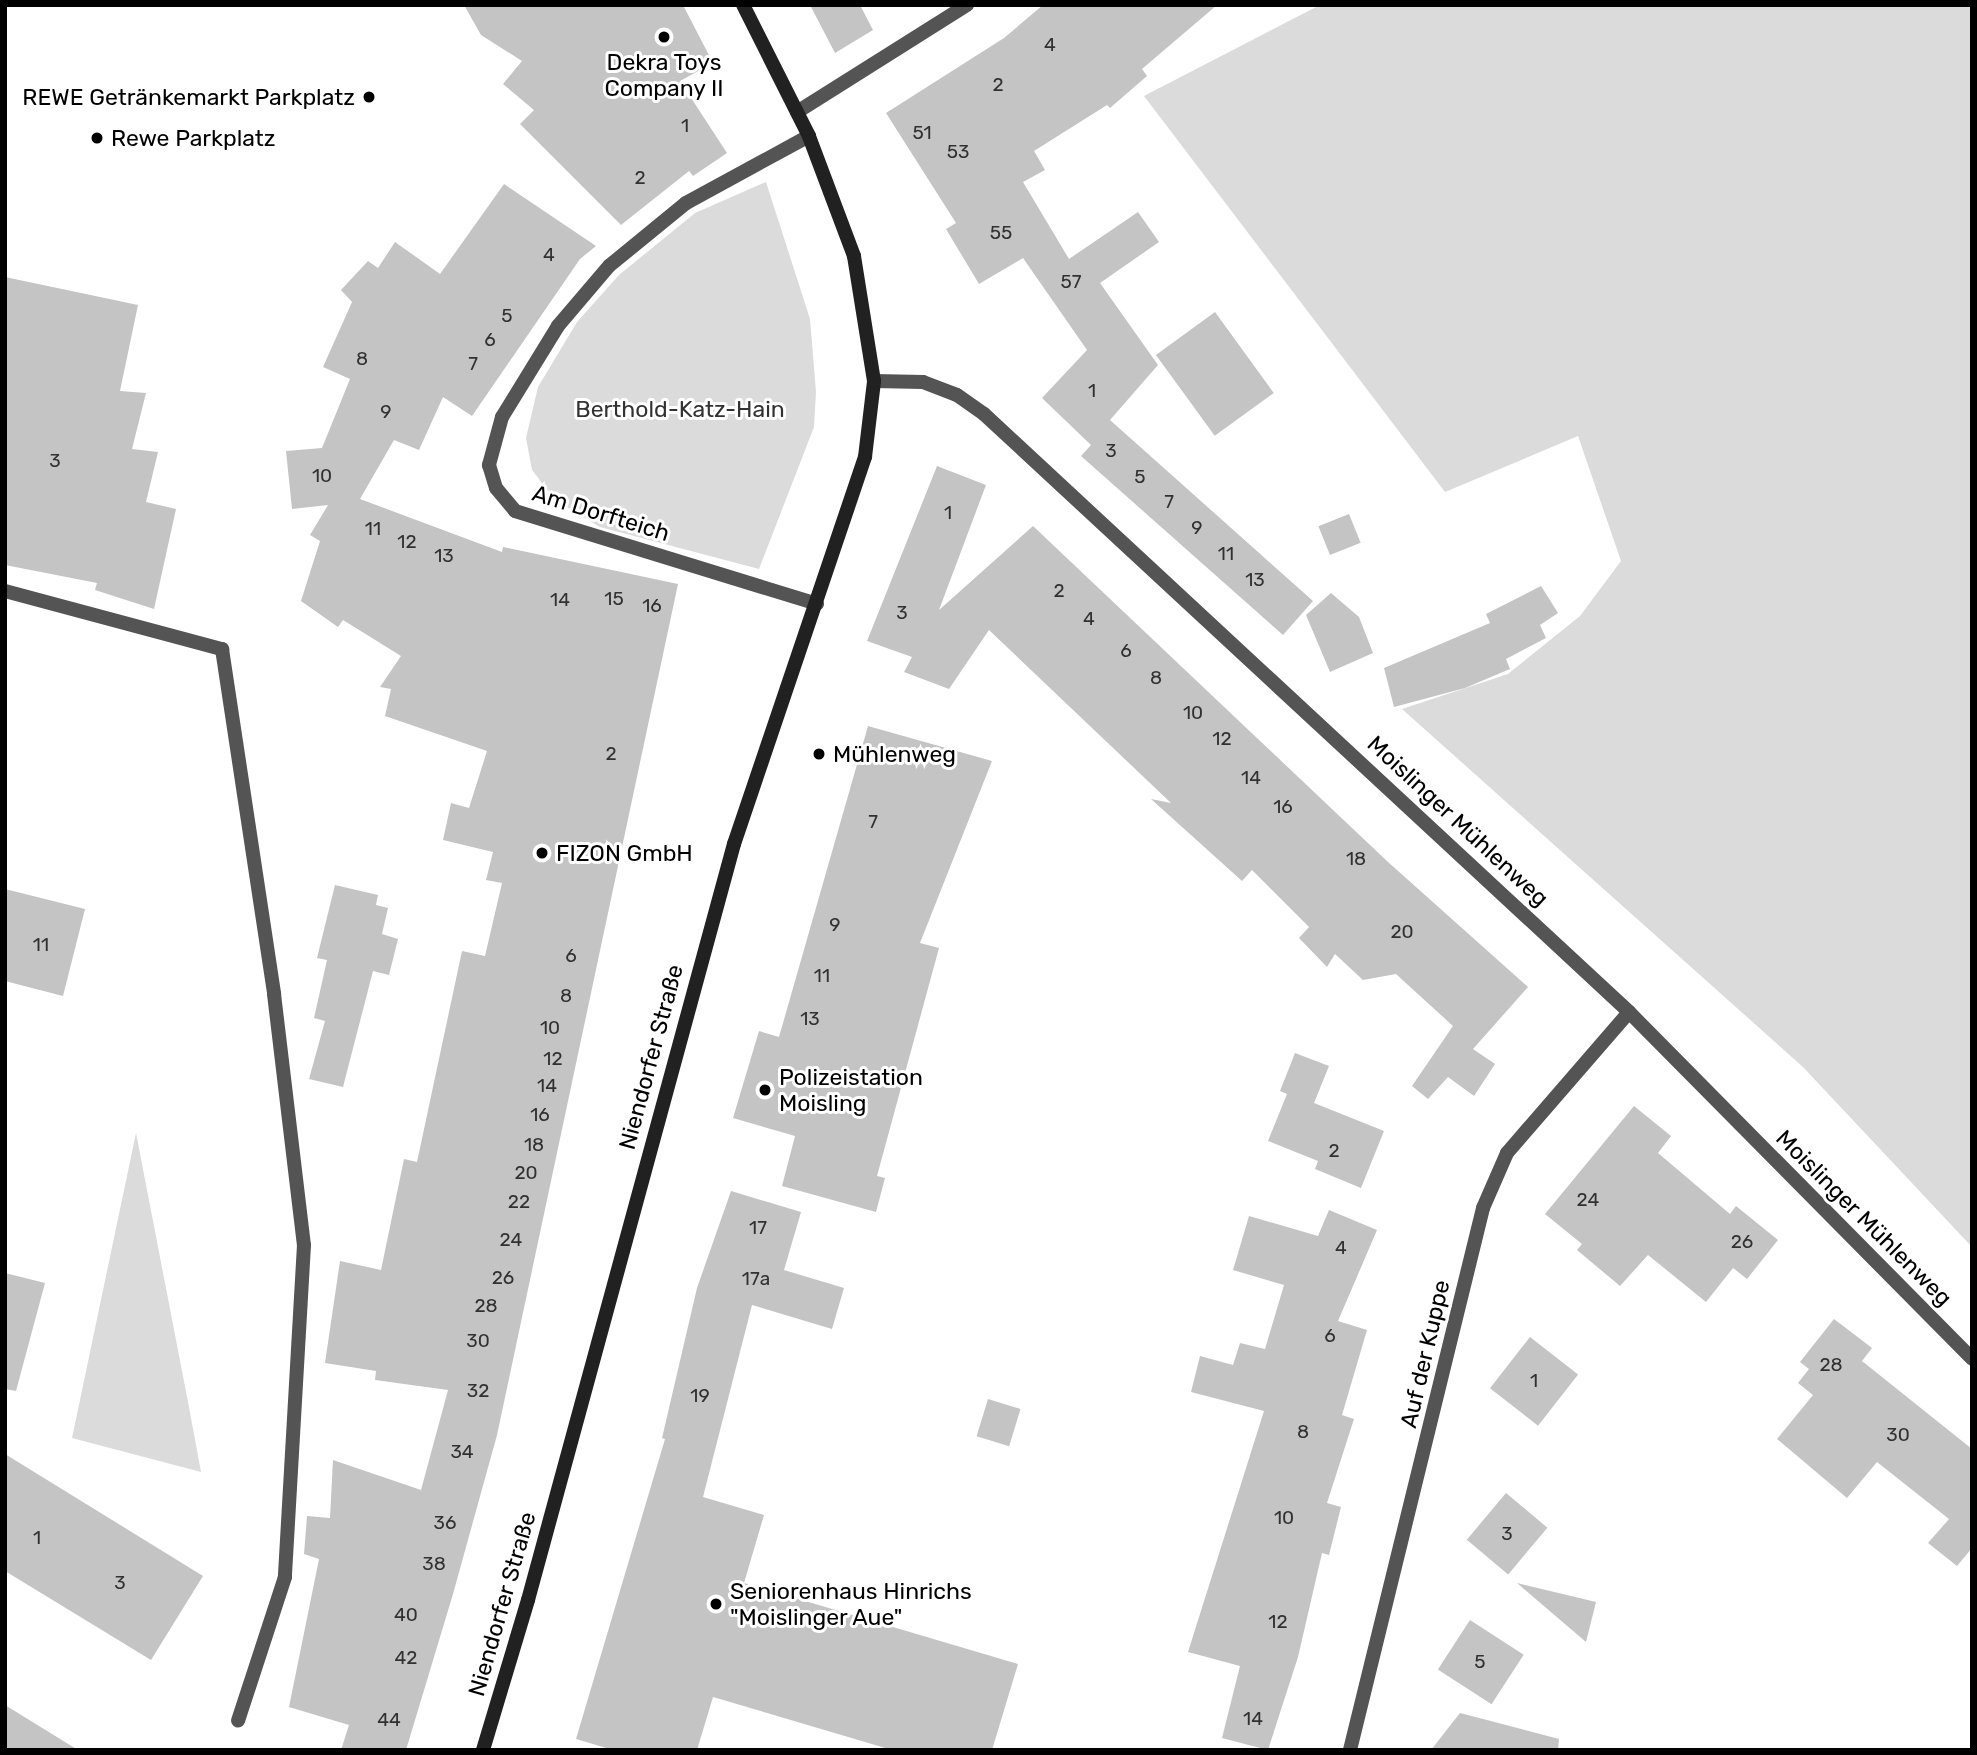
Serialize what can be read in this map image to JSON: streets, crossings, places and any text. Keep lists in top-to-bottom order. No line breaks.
{"streets":{"main road":["Niendorfer Straße"],"street":["Am Dorfteich","Moislinger Mühlenweg","Auf der Kuppe"]},"crossings":[["Am Dorfteich","Niendorfer Straße"],["Moislinger Mühlenweg","Niendorfer Straße"],["Moislinger Mühlenweg","Auf der Kuppe"]],"parks":["Berthold-Katz-Hain"],"places":["Dekra Toys Company II","REWE Getränkemarkt Parkplatz","Rewe Parkplatz","Mühlenweg","FIZON GmbH","Polizeistation Moisling","Seniorenhaus Hinrichs \"Moislinger Aue\""],"house_numbers":["4","2","1","51","53","2","55","4","57","5","6","8","7","1","9","3","3","10","5","7","1","9","11","12","11","13","13","2","15","14","16","3","4","6","8","10","12","2","14","16","7","18","9","20","11","6","11","8","13","10","12","14","16","18","2","20","24","22","17","24","26","4","26","17a","28","6","30","28","1","32","19","8","30","34","10","36","3","1","38","3","40","12","42","5","14","44"]}
